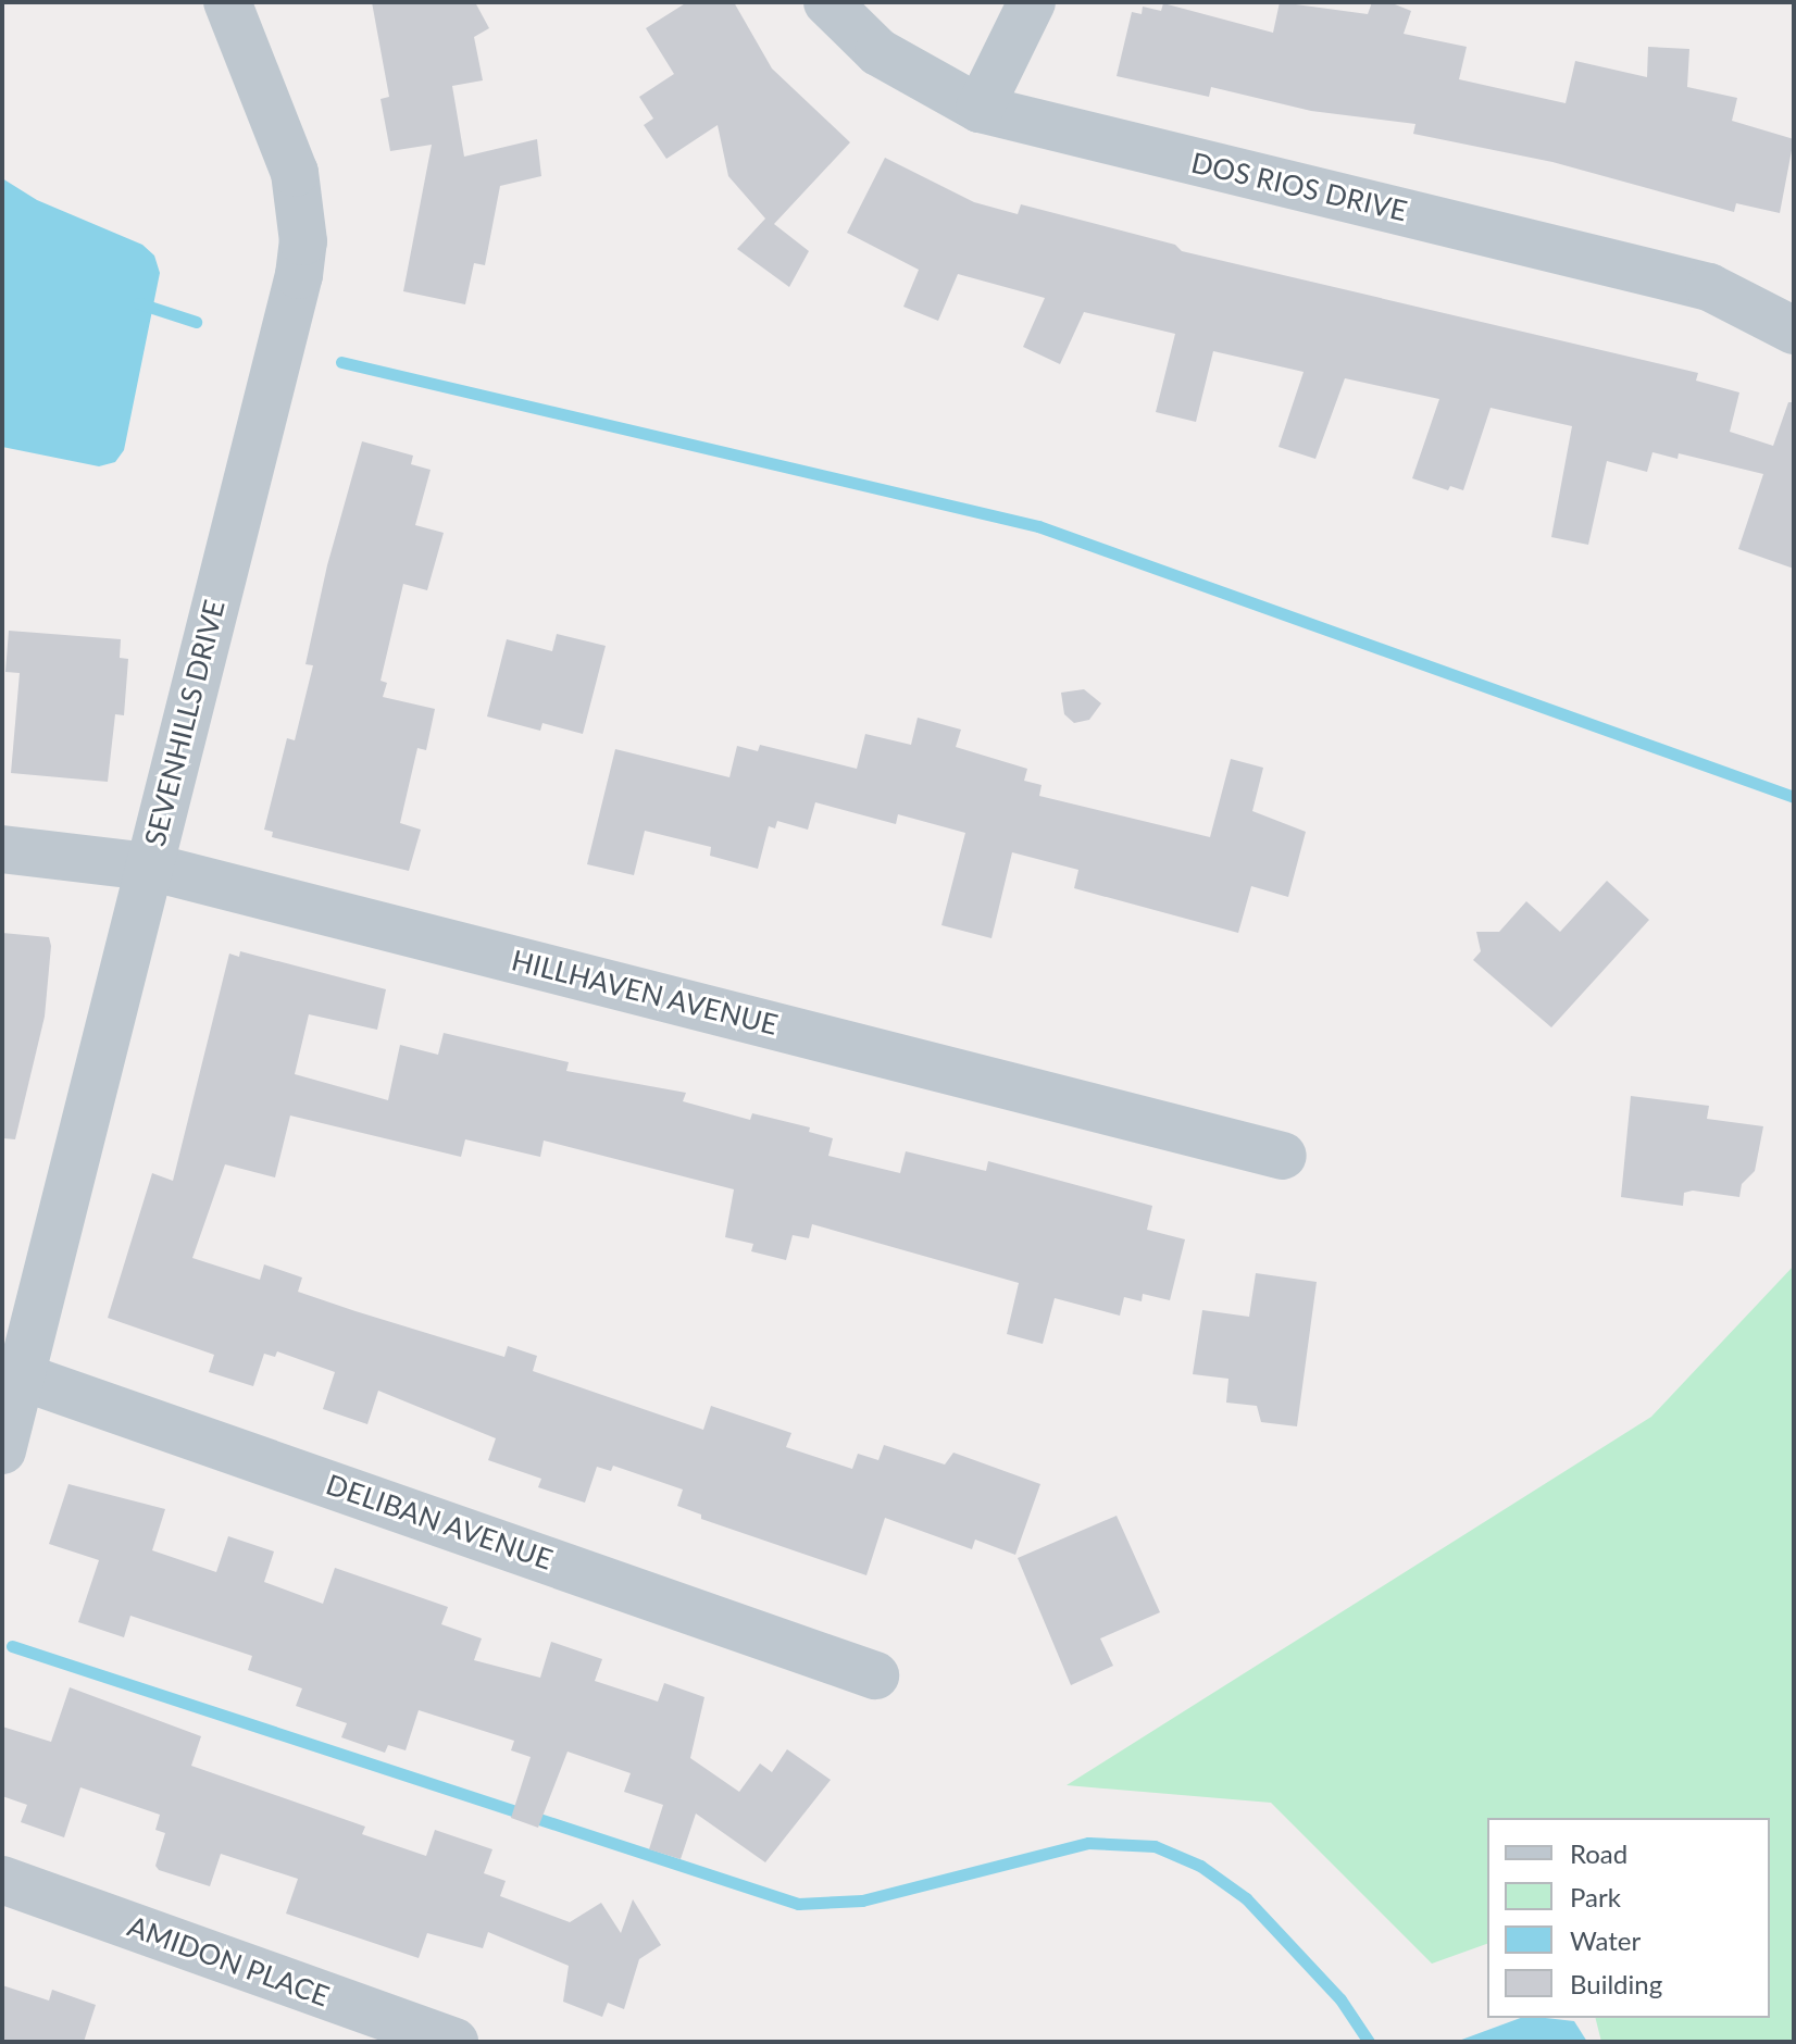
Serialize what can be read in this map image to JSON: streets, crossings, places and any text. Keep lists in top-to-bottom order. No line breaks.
{"streets":{"street":["DOS RIOS DRIVE","SEVENHILLS DRIVE","HILLHAVEN AVENUE","DELIBAN AVENUE","AMIDON PLACE"]},"crossings":[["SEVENHILLS DRIVE","HILLHAVEN AVENUE"],["SEVENHILLS DRIVE","DELIBAN AVENUE"]],"legend":["Road","Park","Water","Building"]}
